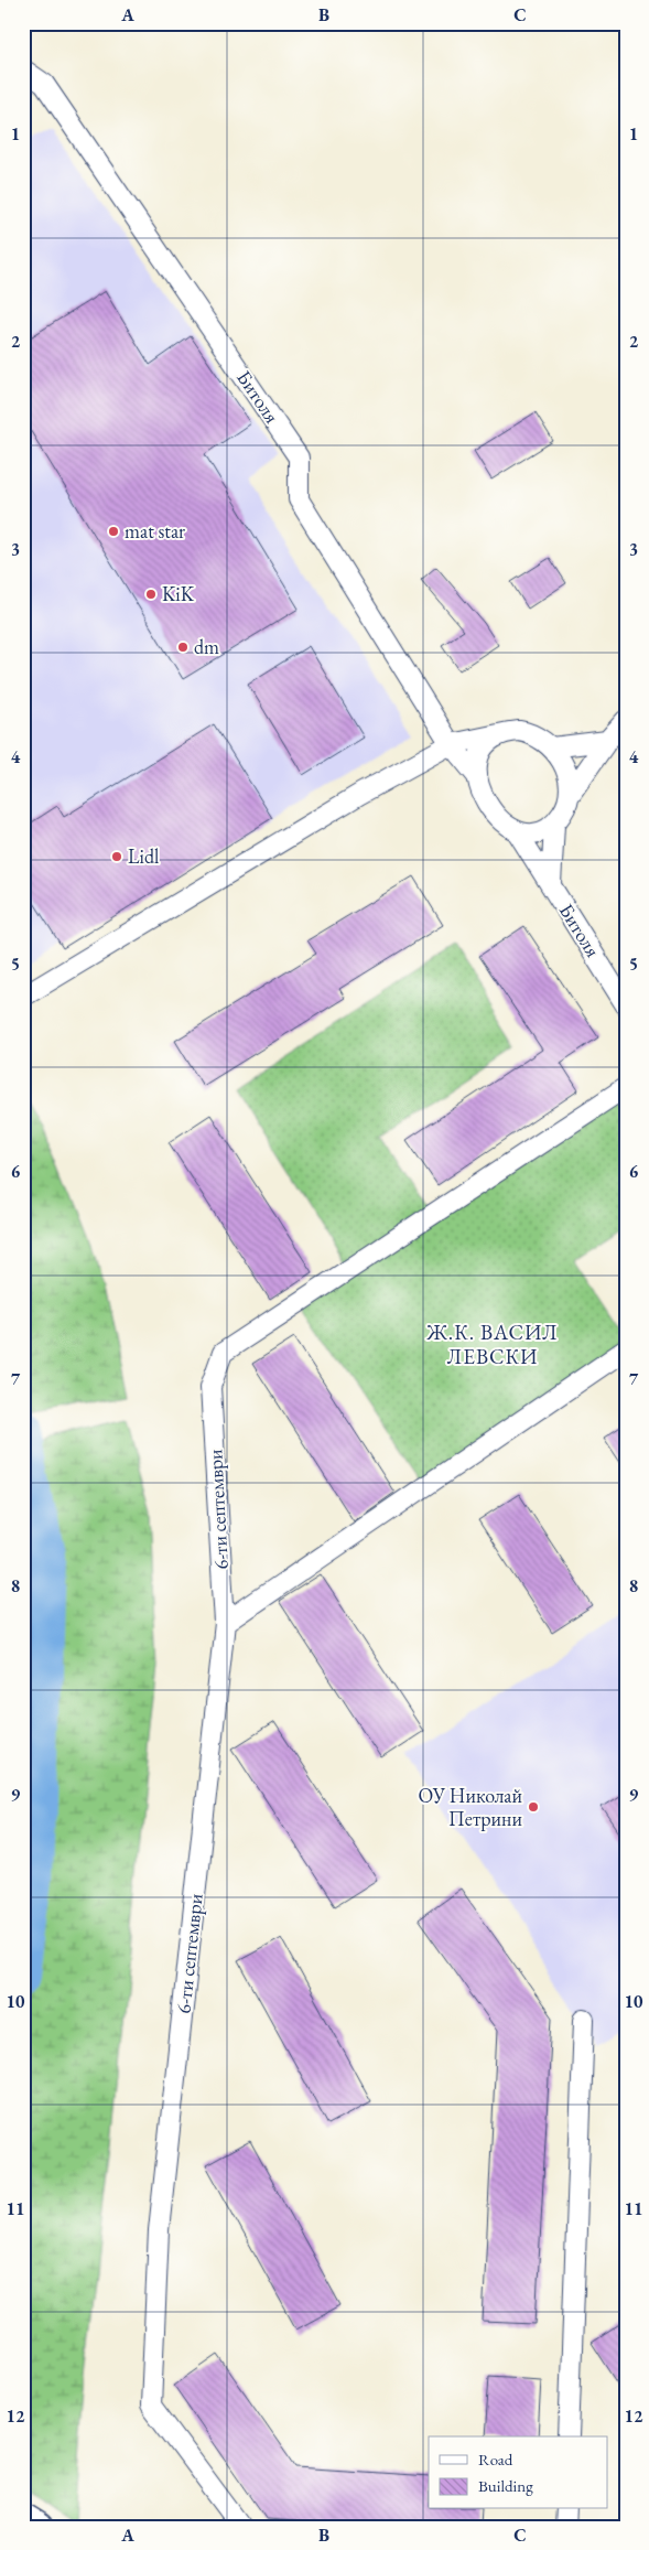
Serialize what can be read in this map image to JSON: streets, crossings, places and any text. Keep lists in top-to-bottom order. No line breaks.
{"streets":{"street":["Битоля","6-ти септември"]},"districts":["Ж.К. ВАСИЛ ЛЕВСКИ"],"places":["mat star","KiK","dm","Lidl","ОУ Николай Петрини"],"legend":["Road","Building"],"grid":{"columns":["A","B","C"],"rows":["1","2","3","4","5","6","7","8","9","10","11","12"]}}
